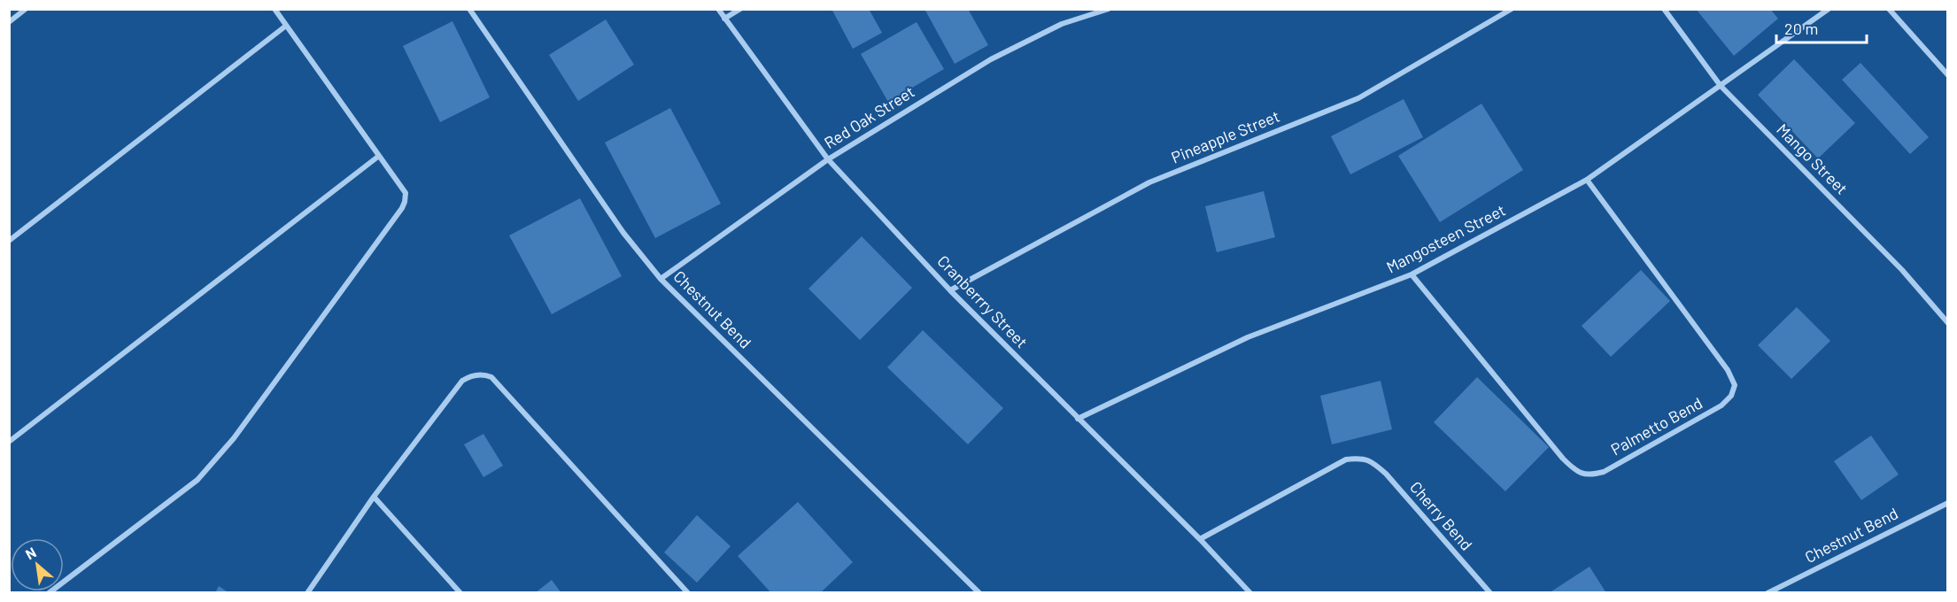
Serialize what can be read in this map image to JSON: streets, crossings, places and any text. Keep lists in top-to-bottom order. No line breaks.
{"streets":{"street":["Red Oak Street","Pineapple Street","Mango Street","Mangosteen Street","Cranberrry Street","Chestnut Bend","Palmetto Bend","Cherry Bend"]},"crossings":[["Red Oak Street","Cranberrry Street"],["Red Oak Street","Chestnut Bend"],["Pineapple Street","Cranberrry Street"],["Mango Street","Mangosteen Street"],["Mangosteen Street","Cranberrry Street"],["Mangosteen Street","Palmetto Bend"],["Cranberrry Street","Cherry Bend"]],"scale_bar":"20 m","north":"top left"}
